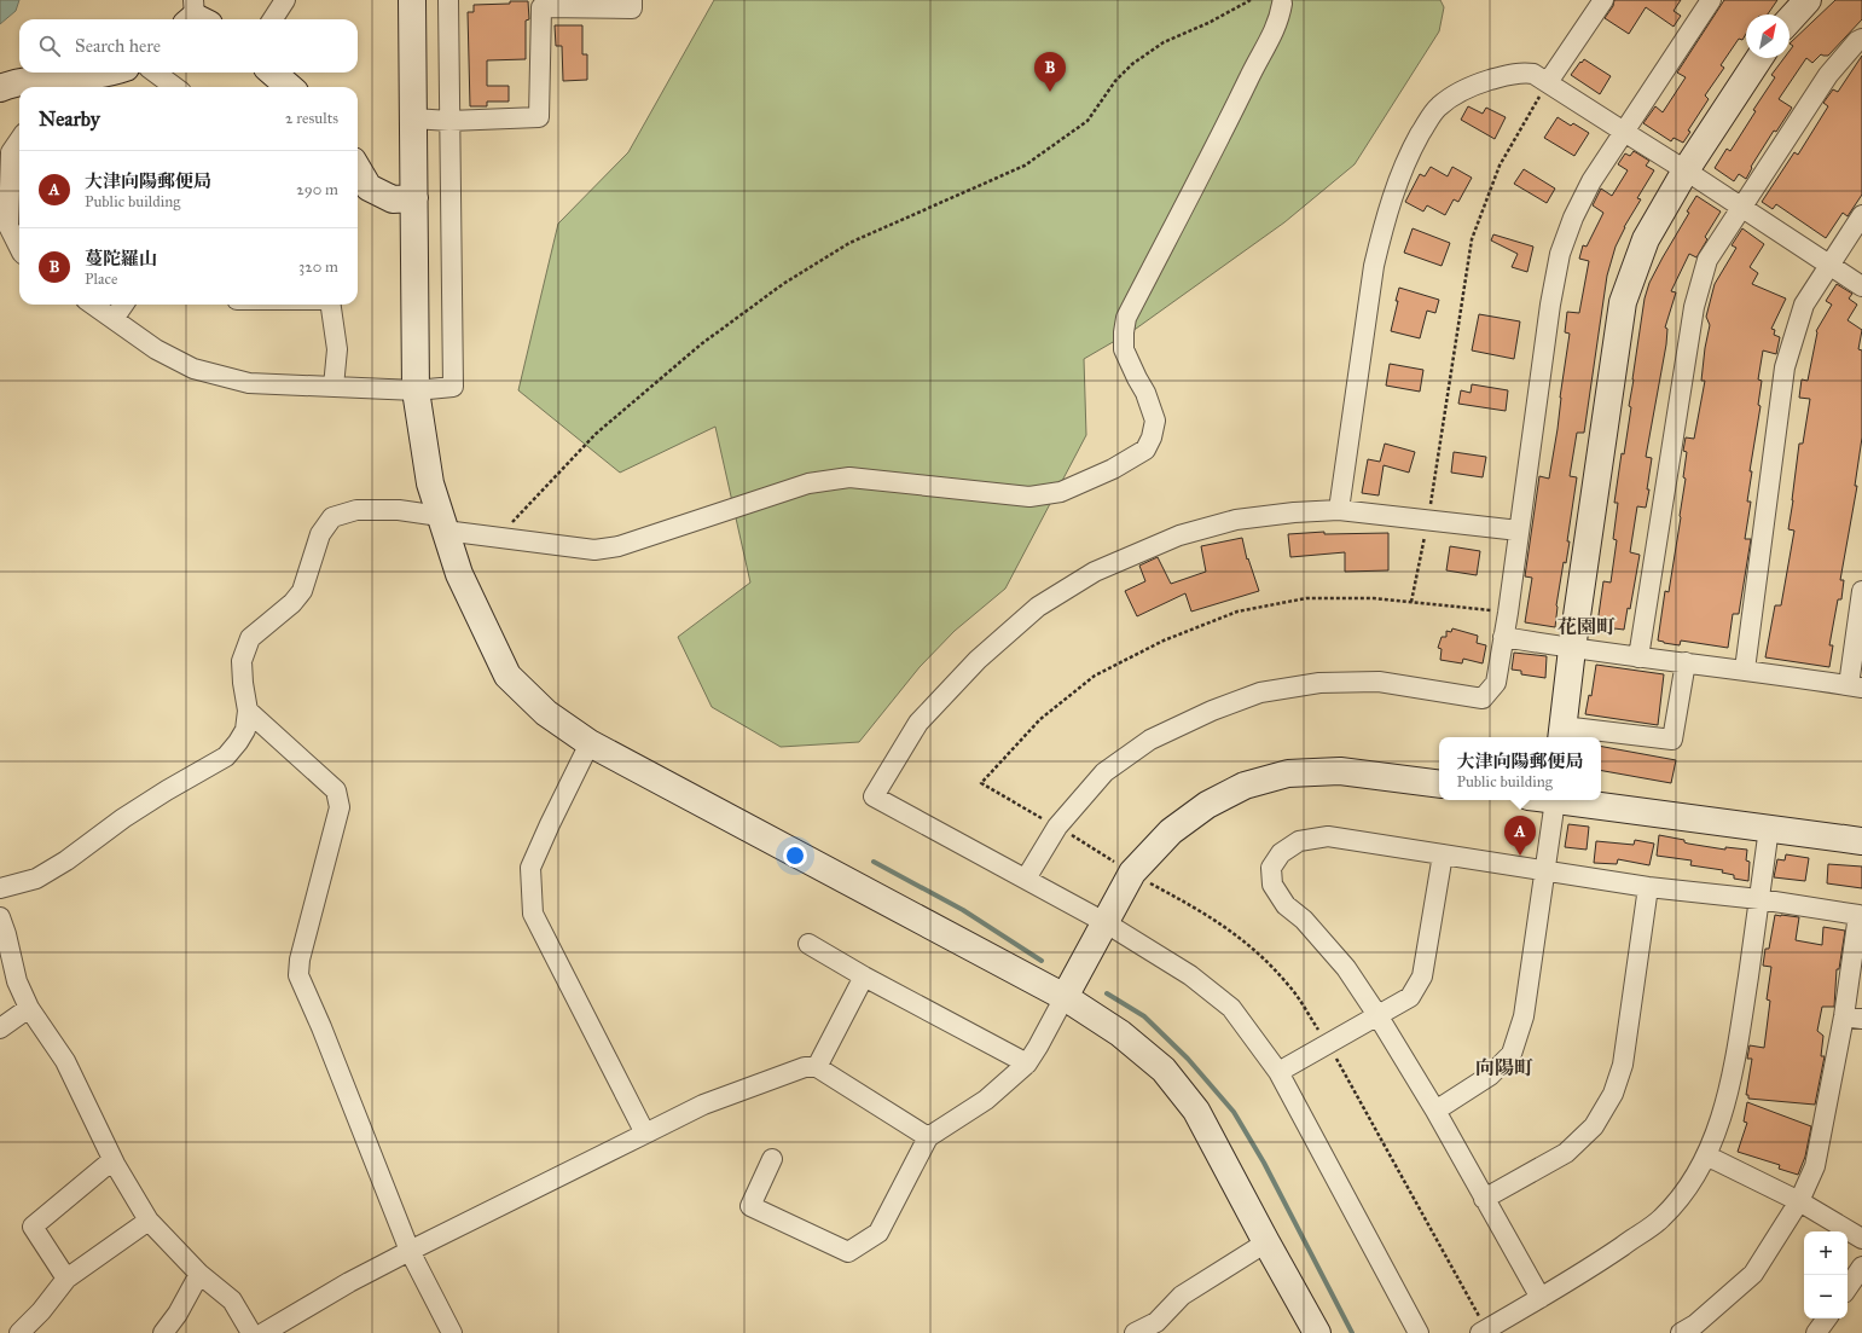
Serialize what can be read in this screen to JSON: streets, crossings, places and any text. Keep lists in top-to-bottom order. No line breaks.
{"districts":["花園町","向陽町"],"north":"top right","page":{"search":"Search here","pins":["B","A"],"heading":["Nearby","2 results"],"list":[{"mark":"A","name":"大津向陽郵便局","note":"Public building","value":"290 m"},{"mark":"B","name":"蔓陀羅山","note":"Place","value":"320 m"}],"popup":["大津向陽郵便局","Public building"],"map_buttons":["+","−"]}}
